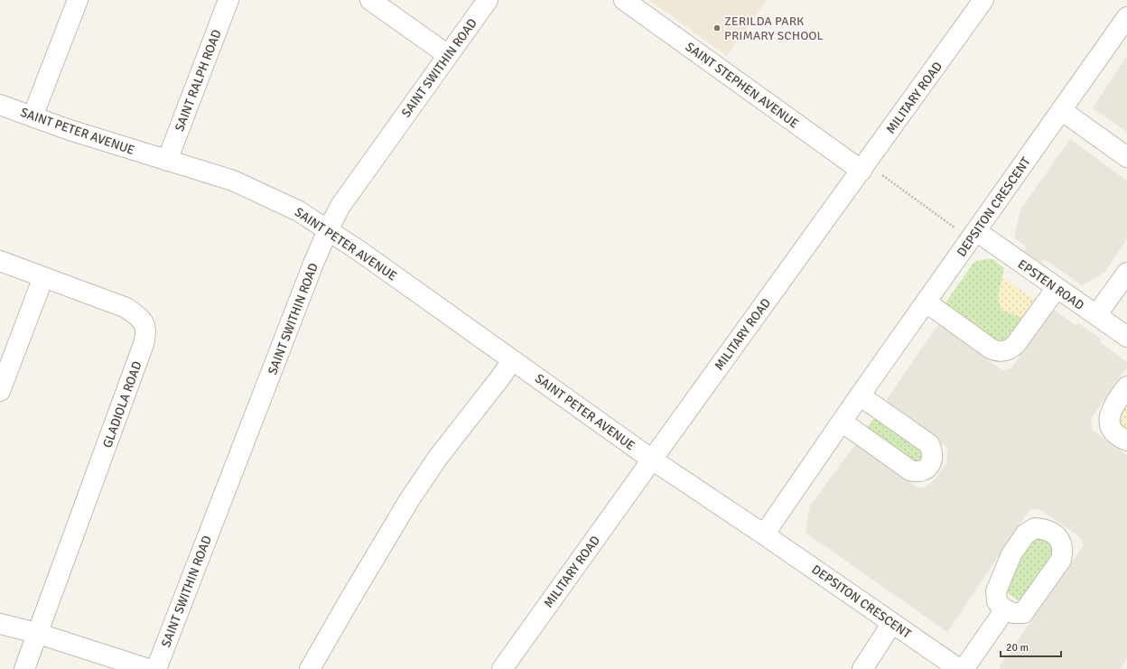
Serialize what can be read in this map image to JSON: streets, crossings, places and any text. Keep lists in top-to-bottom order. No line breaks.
{"streets":{"street":["SAINT SWITHIN ROAD","SAINT RALPH ROAD","SAINT STEPHEN AVENUE","MILITARY ROAD","SAINT PETER AVENUE","DEPSITON CRESCENT","EPSTEN ROAD","GLADIOLA ROAD"]},"crossings":[["SAINT SWITHIN ROAD","SAINT PETER AVENUE"],["SAINT RALPH ROAD","SAINT PETER AVENUE"],["SAINT STEPHEN AVENUE","MILITARY ROAD"],["MILITARY ROAD","SAINT PETER AVENUE"],["MILITARY ROAD","DEPSITON CRESCENT"],["SAINT PETER AVENUE","DEPSITON CRESCENT"],["DEPSITON CRESCENT","EPSTEN ROAD"]],"places":["ZERILDA PARK PRIMARY SCHOOL"],"scale_bar":"20 m"}
